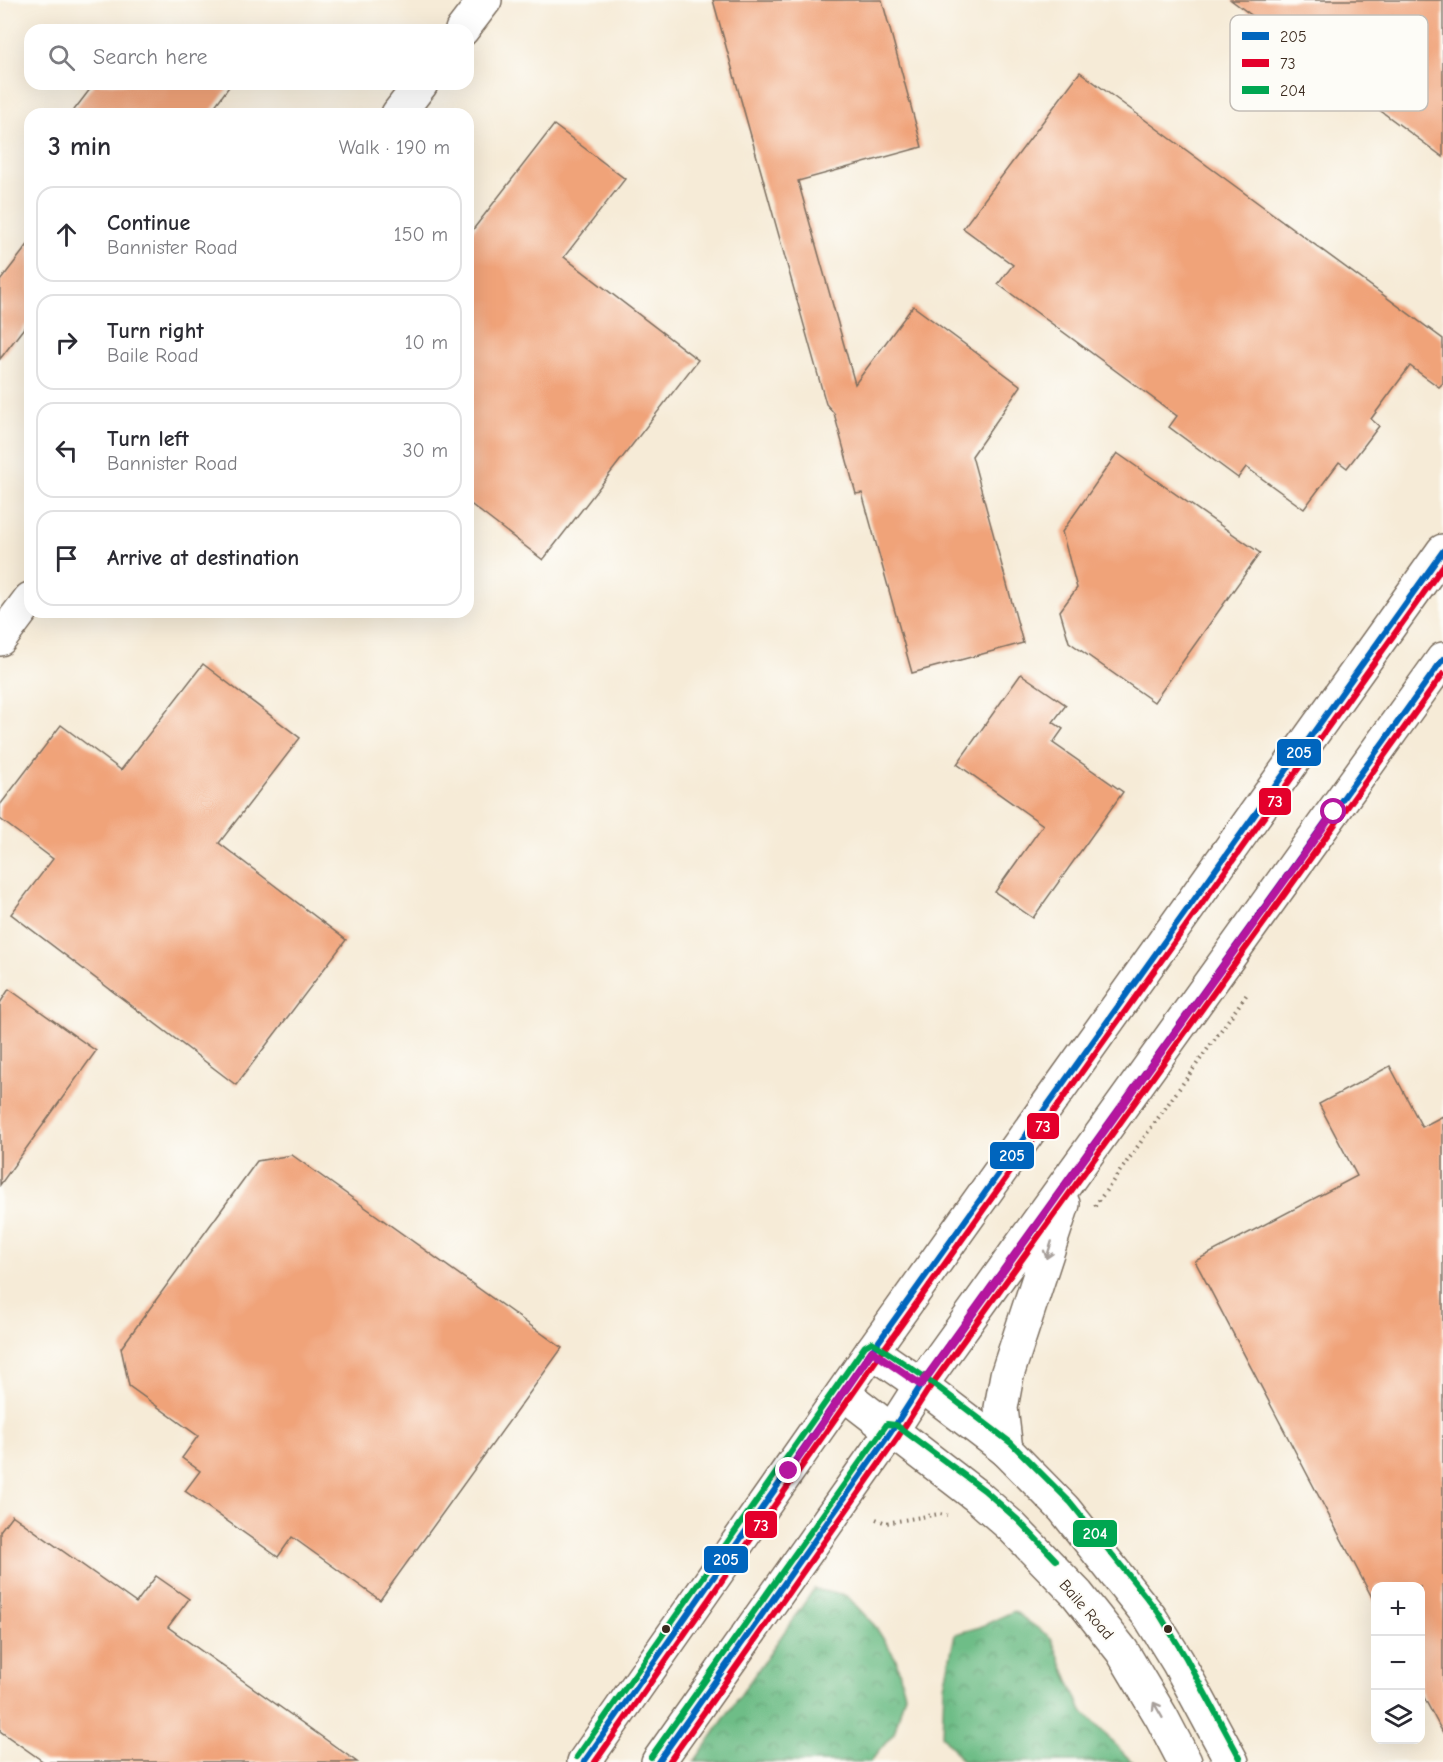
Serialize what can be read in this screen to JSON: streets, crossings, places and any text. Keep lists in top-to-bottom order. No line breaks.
{"streets":{"main road":["Baile Road"]},"lines":["transit line 205","transit line 73","transit line 204"],"legend":["205","73","204"],"page":{"search":"Search here","heading":["3 min","Walk · 190 m"],"list":[["Continue","Bannister Road","150 m"],["Turn right","Baile Road","10 m"],["Turn left","Bannister Road","30 m"],"Arrive at destination"],"map_buttons":["+","−"]}}
